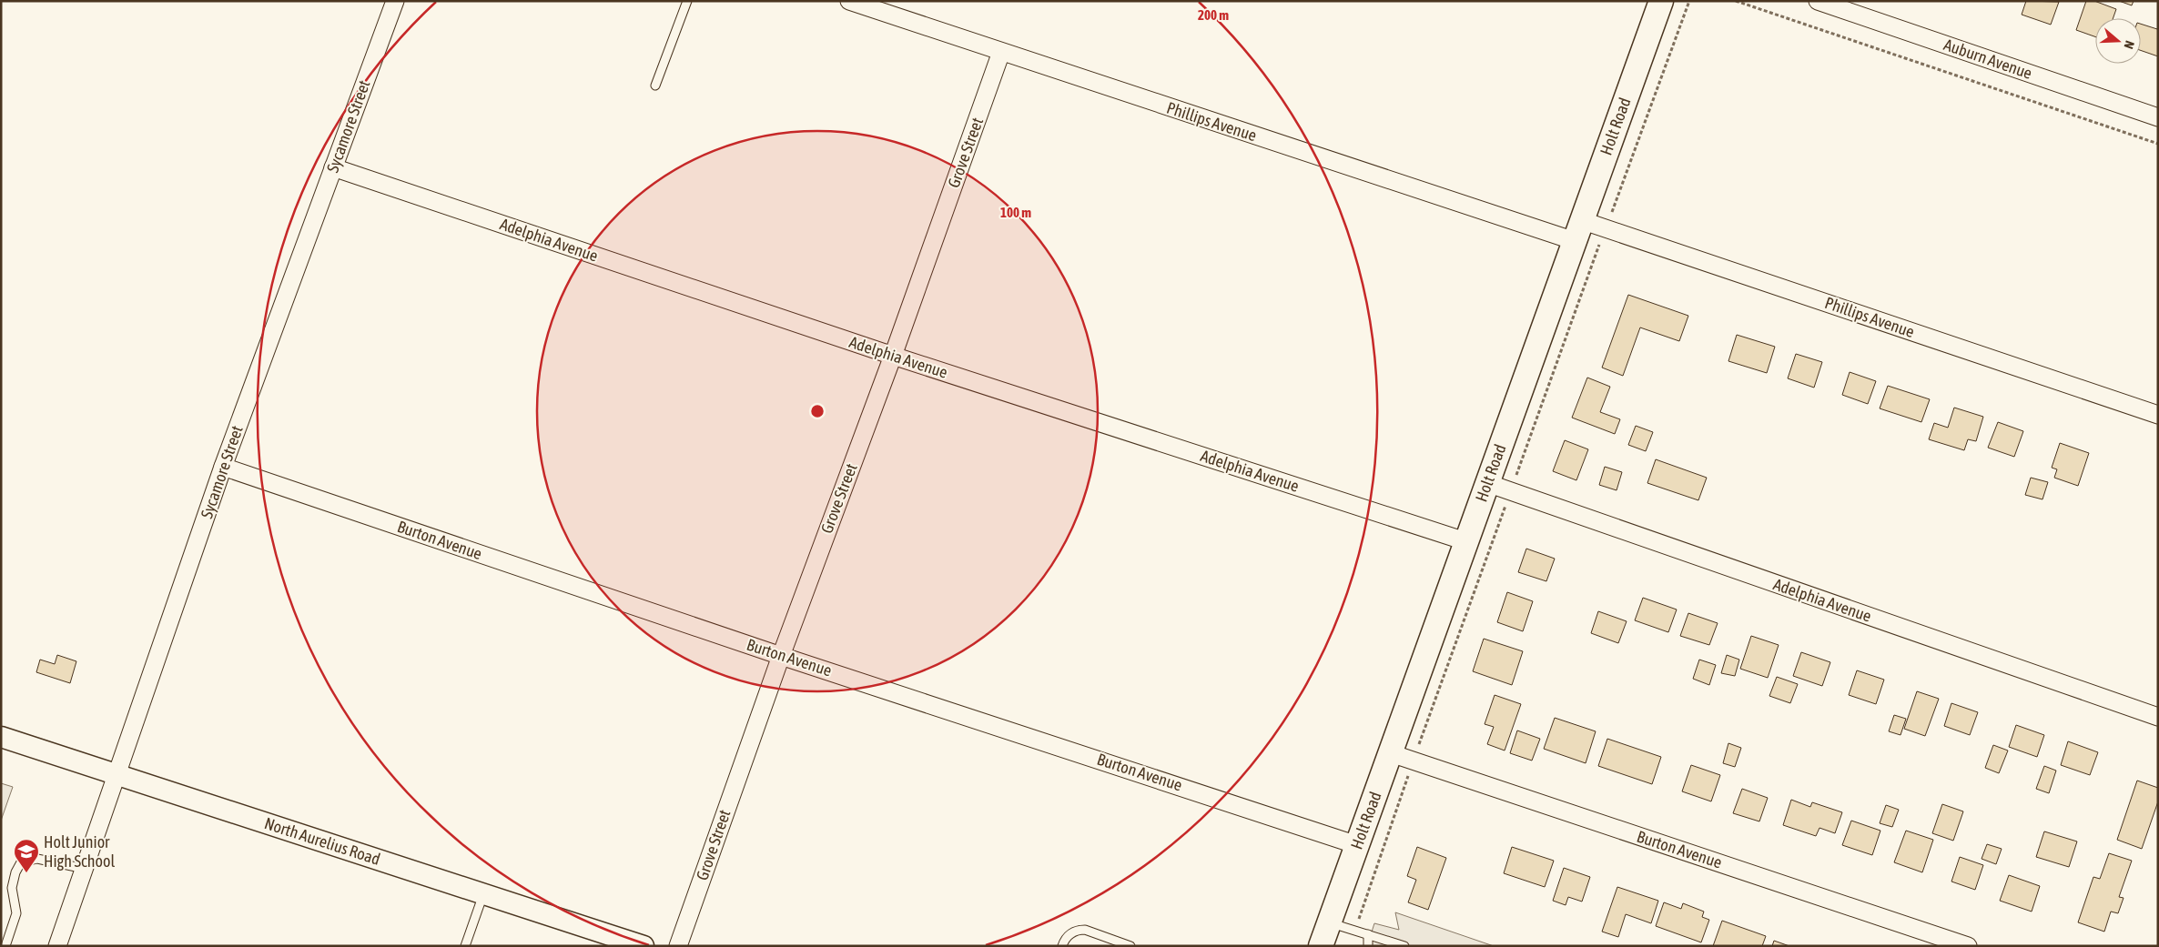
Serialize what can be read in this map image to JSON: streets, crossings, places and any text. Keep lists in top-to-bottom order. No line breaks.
{"streets":{"main road":["Holt Road"],"street":["Auburn Avenue","Phillips Avenue","Sycamore Street","Grove Street","Adelphia Avenue","Burton Avenue","North Aurelius Road"]},"crossings":[["Phillips Avenue","Holt Road"],["Phillips Avenue","Grove Street"],["Sycamore Street","Adelphia Avenue"],["Sycamore Street","Burton Avenue"],["Sycamore Street","North Aurelius Road"],["Holt Road","Adelphia Avenue"],["Holt Road","Burton Avenue"],["Grove Street","Adelphia Avenue"],["Grove Street","Burton Avenue"]],"places":{"school or university":["Holt Junior High School"]},"north":"right","rings":["200 m","100 m"]}
